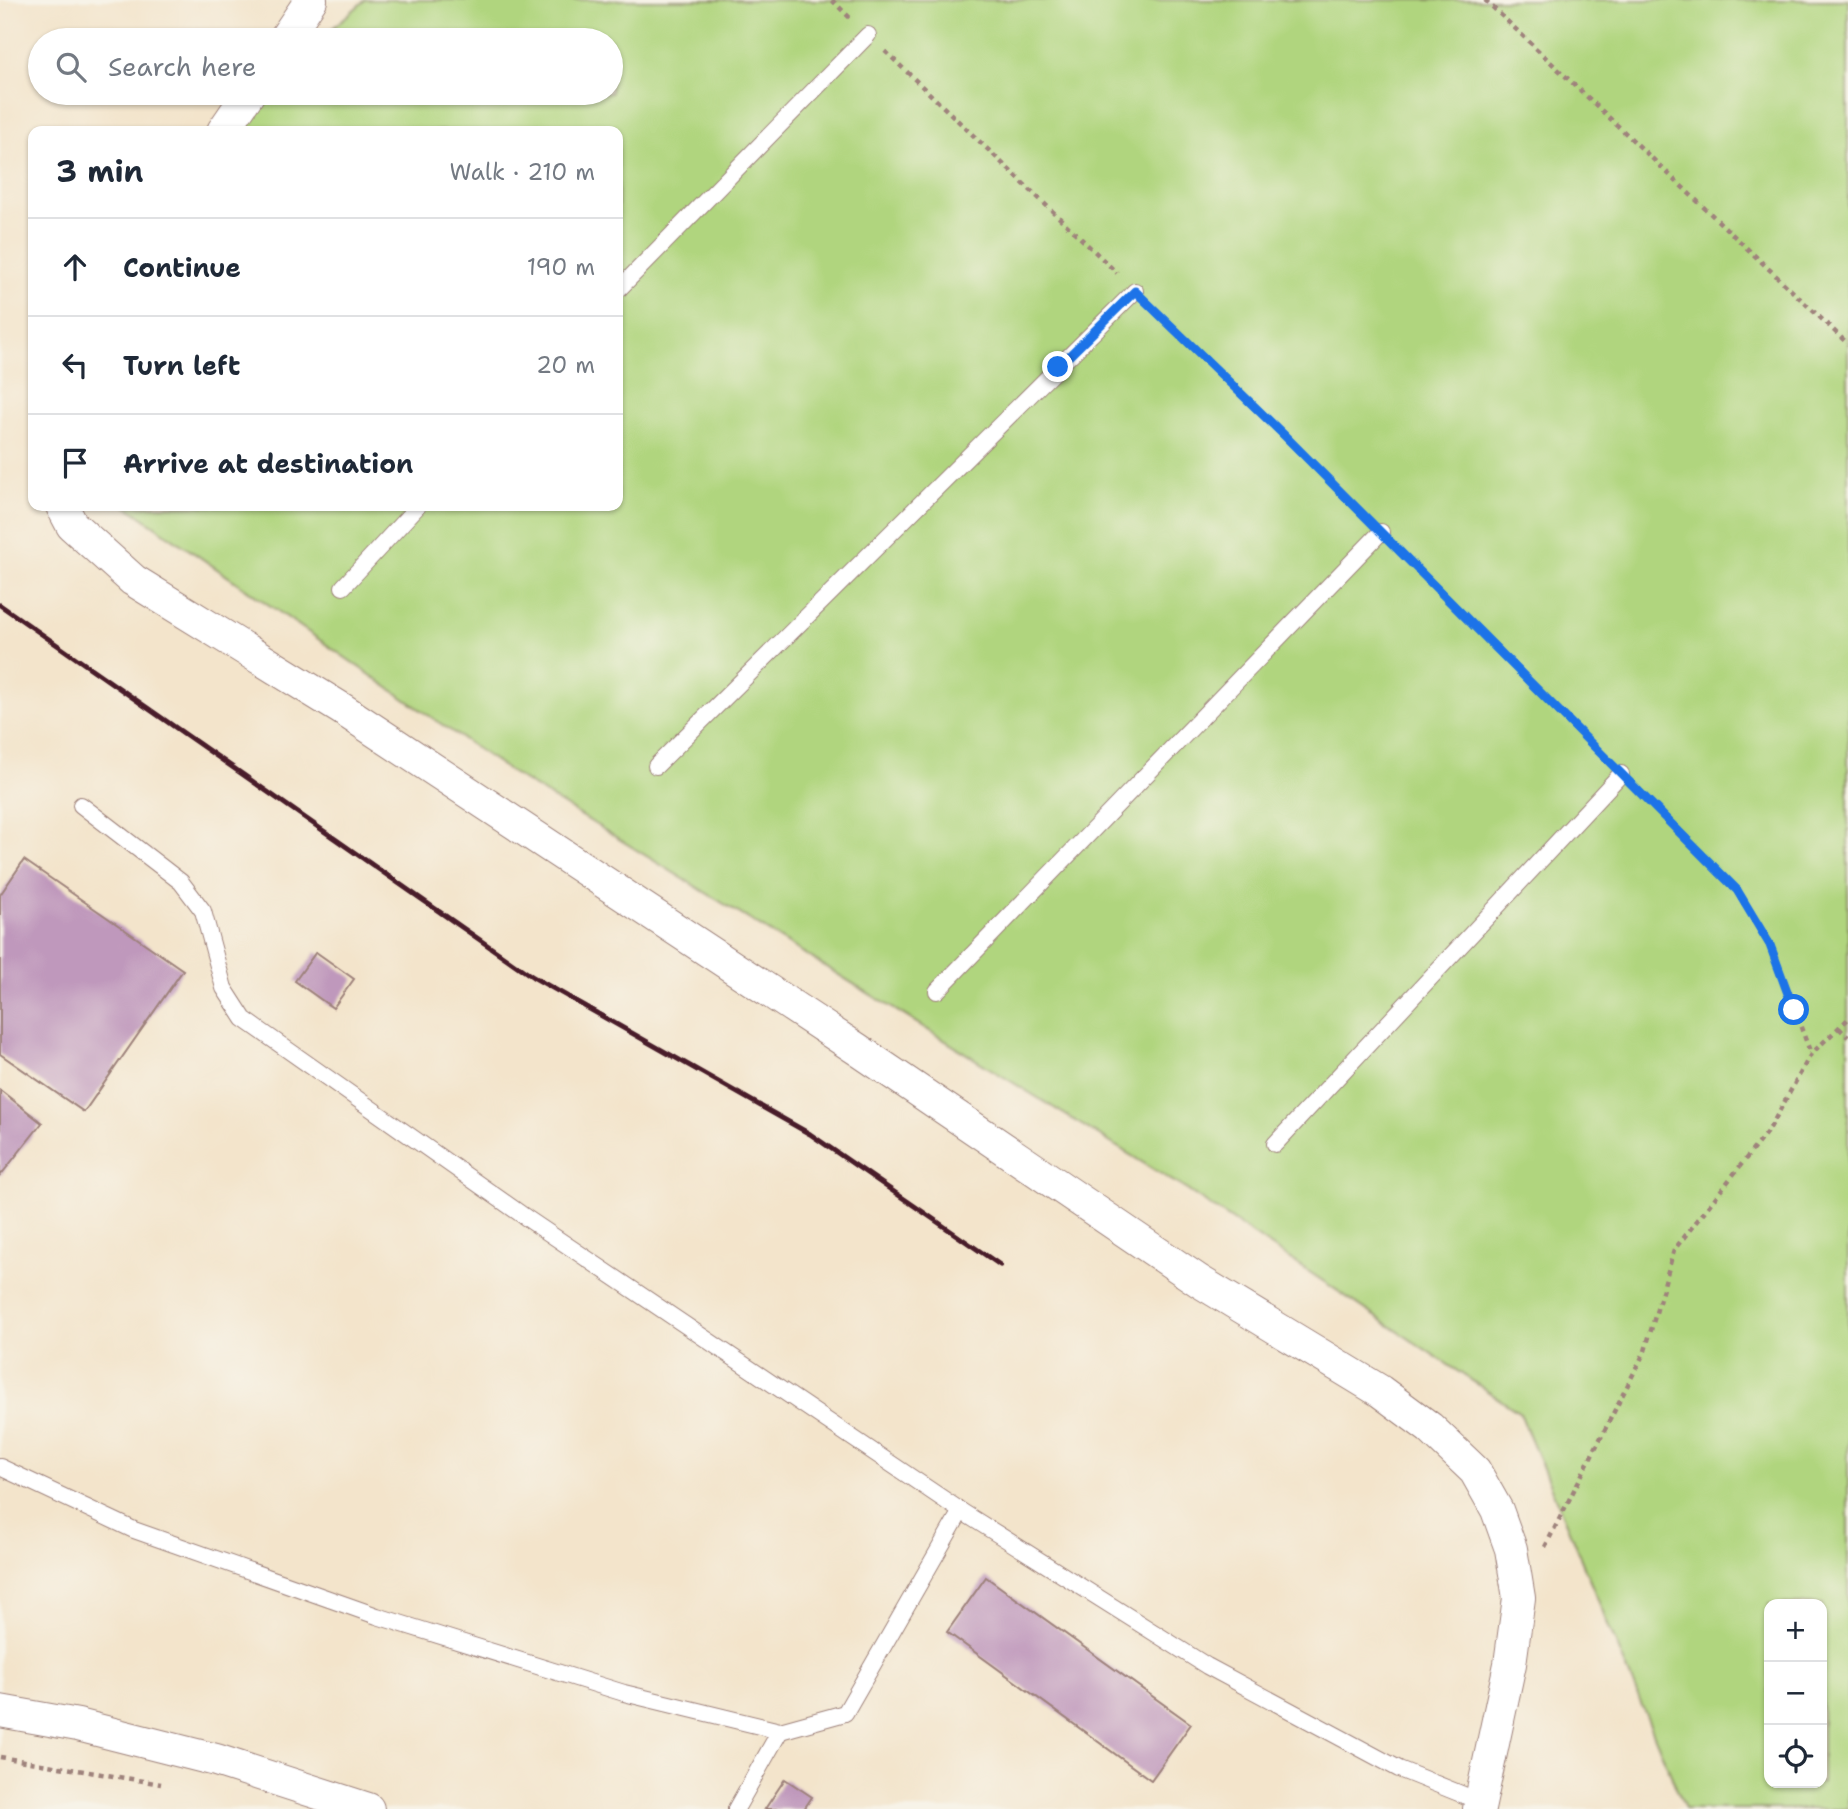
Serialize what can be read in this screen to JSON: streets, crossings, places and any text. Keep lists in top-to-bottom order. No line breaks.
{"page":{"search":"Search here","heading":["3 min","Walk · 210 m"],"list":[["Continue","190 m"],["Turn left","20 m"],"Arrive at destination"],"map_buttons":["+","−"]}}
